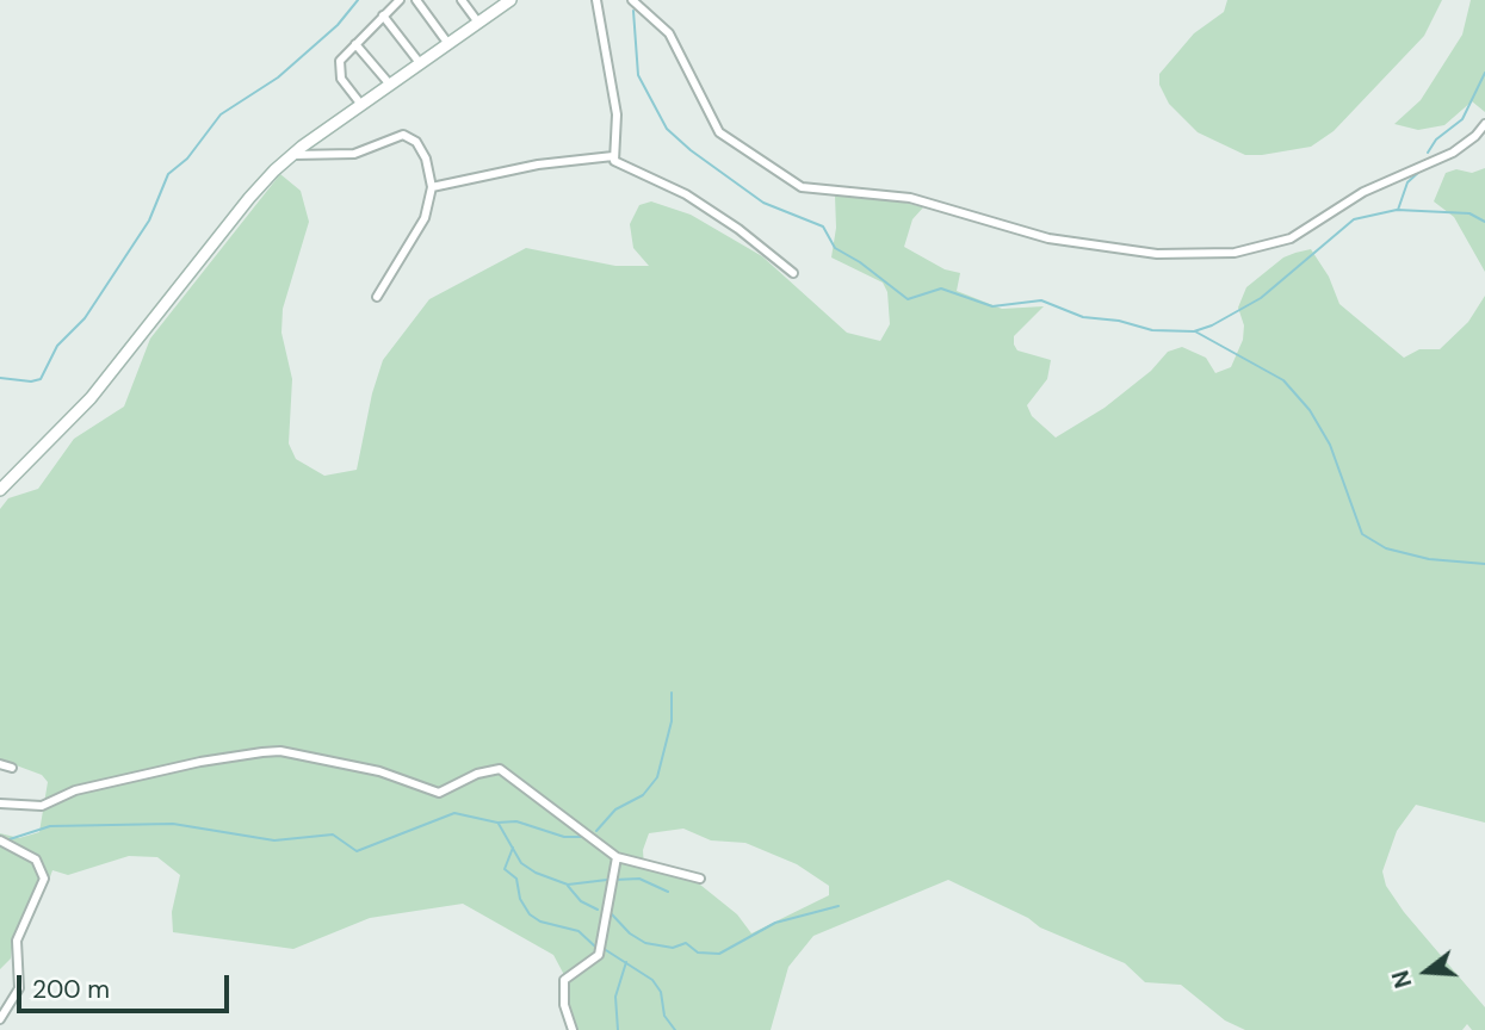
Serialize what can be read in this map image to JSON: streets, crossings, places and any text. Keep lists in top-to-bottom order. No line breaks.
{"scale_bar":"200 m","north":"left"}
